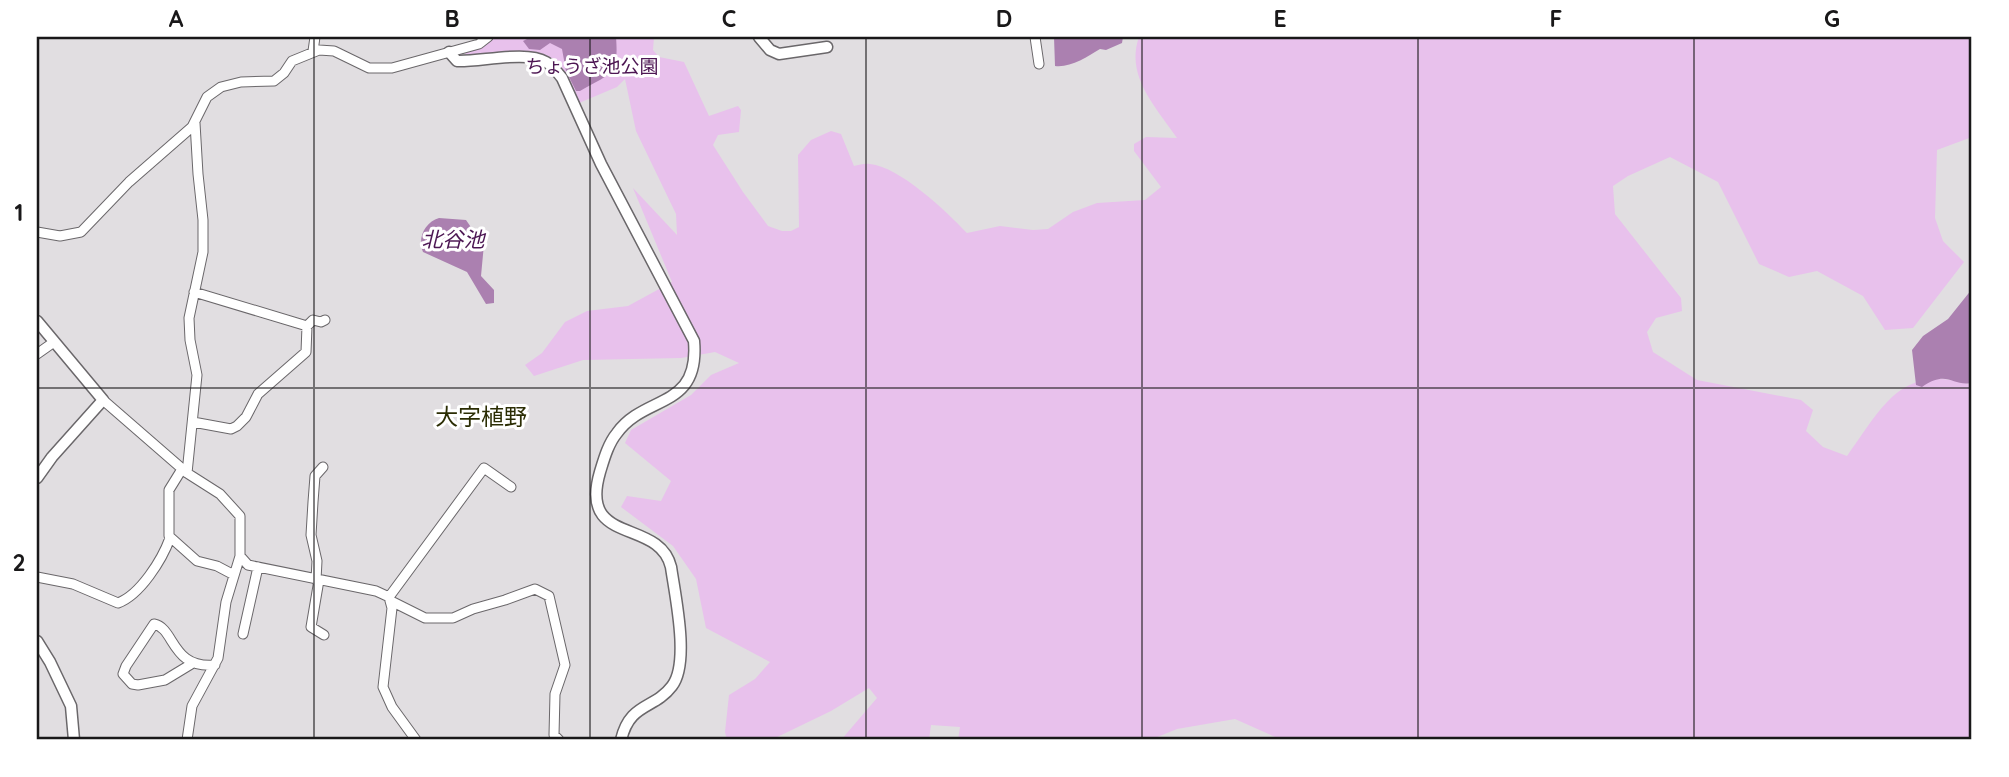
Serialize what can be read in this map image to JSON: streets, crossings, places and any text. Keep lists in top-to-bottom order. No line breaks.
{"districts":["大字植野"],"water":["北谷池"],"parks":["ちょうざ池公園"],"grid":{"columns":["A","B","C","D","E","F","G"],"rows":["1","2"]}}
